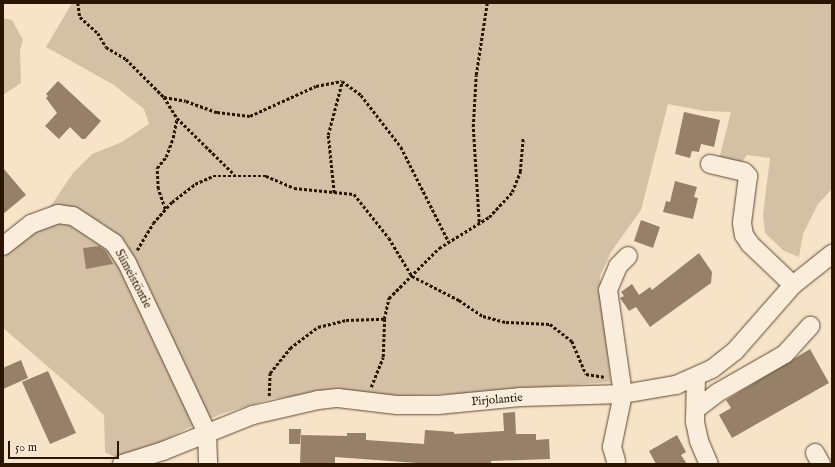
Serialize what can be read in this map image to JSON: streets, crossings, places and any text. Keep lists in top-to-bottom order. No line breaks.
{"streets":{"street":["Siimeistöntie","Pirjolantie"]},"crossings":[["Siimeistöntie","Pirjolantie"]],"scale_bar":"50 m"}
